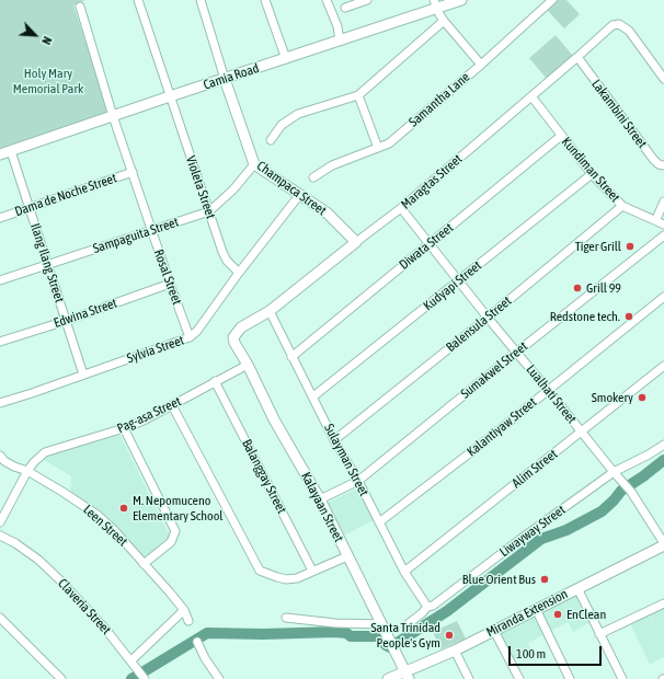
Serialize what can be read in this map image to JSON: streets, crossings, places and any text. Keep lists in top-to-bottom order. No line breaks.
{"streets":{"street":["Camia Road","Samantha Lane","Lakambini Street","Kundiman Street","Maragtas Street","Violeta Street","Champaca Street","Dama de Noche Street","Sampaguita Street","Diwata Street","Ilang Ilang Street","Rosal Street","Kudyapi Street","Edwina Street","Balensula Street","Sylvia Street","Sumakwel Street","Lualhati Street","Pag-asa Street","Kalantiyaw Street","Sulayman Street","Alim Street","Balanggay Street","Kalayaan Street","Leen Street","Liwayway Street","Claveria Street","Miranda Extension"]},"crossings":[["Camia Road","Violeta Street"],["Camia Road","Champaca Street"],["Camia Road","Ilang Ilang Street"],["Camia Road","Rosal Street"],["Lakambini Street","Maragtas Street"],["Kundiman Street","Maragtas Street"],["Kundiman Street","Diwata Street"],["Kundiman Street","Kudyapi Street"],["Kundiman Street","Balensula Street"],["Maragtas Street","Champaca Street"],["Maragtas Street","Lualhati Street"],["Maragtas Street","Sulayman Street"],["Maragtas Street","Kalayaan Street"],["Violeta Street","Sampaguita Street"],["Violeta Street","Sylvia Street"],["Champaca Street","Sampaguita Street"],["Champaca Street","Sylvia Street"],["Dama de Noche Street","Ilang Ilang Street"],["Dama de Noche Street","Rosal Street"],["Sampaguita Street","Ilang Ilang Street"],["Sampaguita Street","Rosal Street"],["Diwata Street","Lualhati Street"],["Diwata Street","Sulayman Street"],["Ilang Ilang Street","Edwina Street"],["Ilang Ilang Street","Sylvia Street"],["Rosal Street","Edwina Street"],["Rosal Street","Sylvia Street"],["Kudyapi Street","Lualhati Street"],["Kudyapi Street","Sulayman Street"],["Balensula Street","Lualhati Street"],["Balensula Street","Sulayman Street"],["Sumakwel Street","Lualhati Street"],["Sumakwel Street","Sulayman Street"],["Sumakwel Street","Kalayaan Street"],["Lualhati Street","Kalantiyaw Street"],["Lualhati Street","Alim Street"],["Lualhati Street","Liwayway Street"],["Lualhati Street","Miranda Extension"],["Pag-asa Street","Balanggay Street"],["Pag-asa Street","Kalayaan Street"],["Pag-asa Street","Leen Street"],["Kalantiyaw Street","Sulayman Street"],["Sulayman Street","Alim Street"],["Sulayman Street","Liwayway Street"],["Kalayaan Street","Miranda Extension"]],"parks":["Holy Mary Memorial Park"],"places":["Tiger Grill","Grill 99","Redstone tech.","Smokery","M. Nepomuceno Elementary School","Blue Orient Bus","EnClean","Santa Trinidad People's Gym"],"scale_bar":"100 m","north":"bottom right"}
